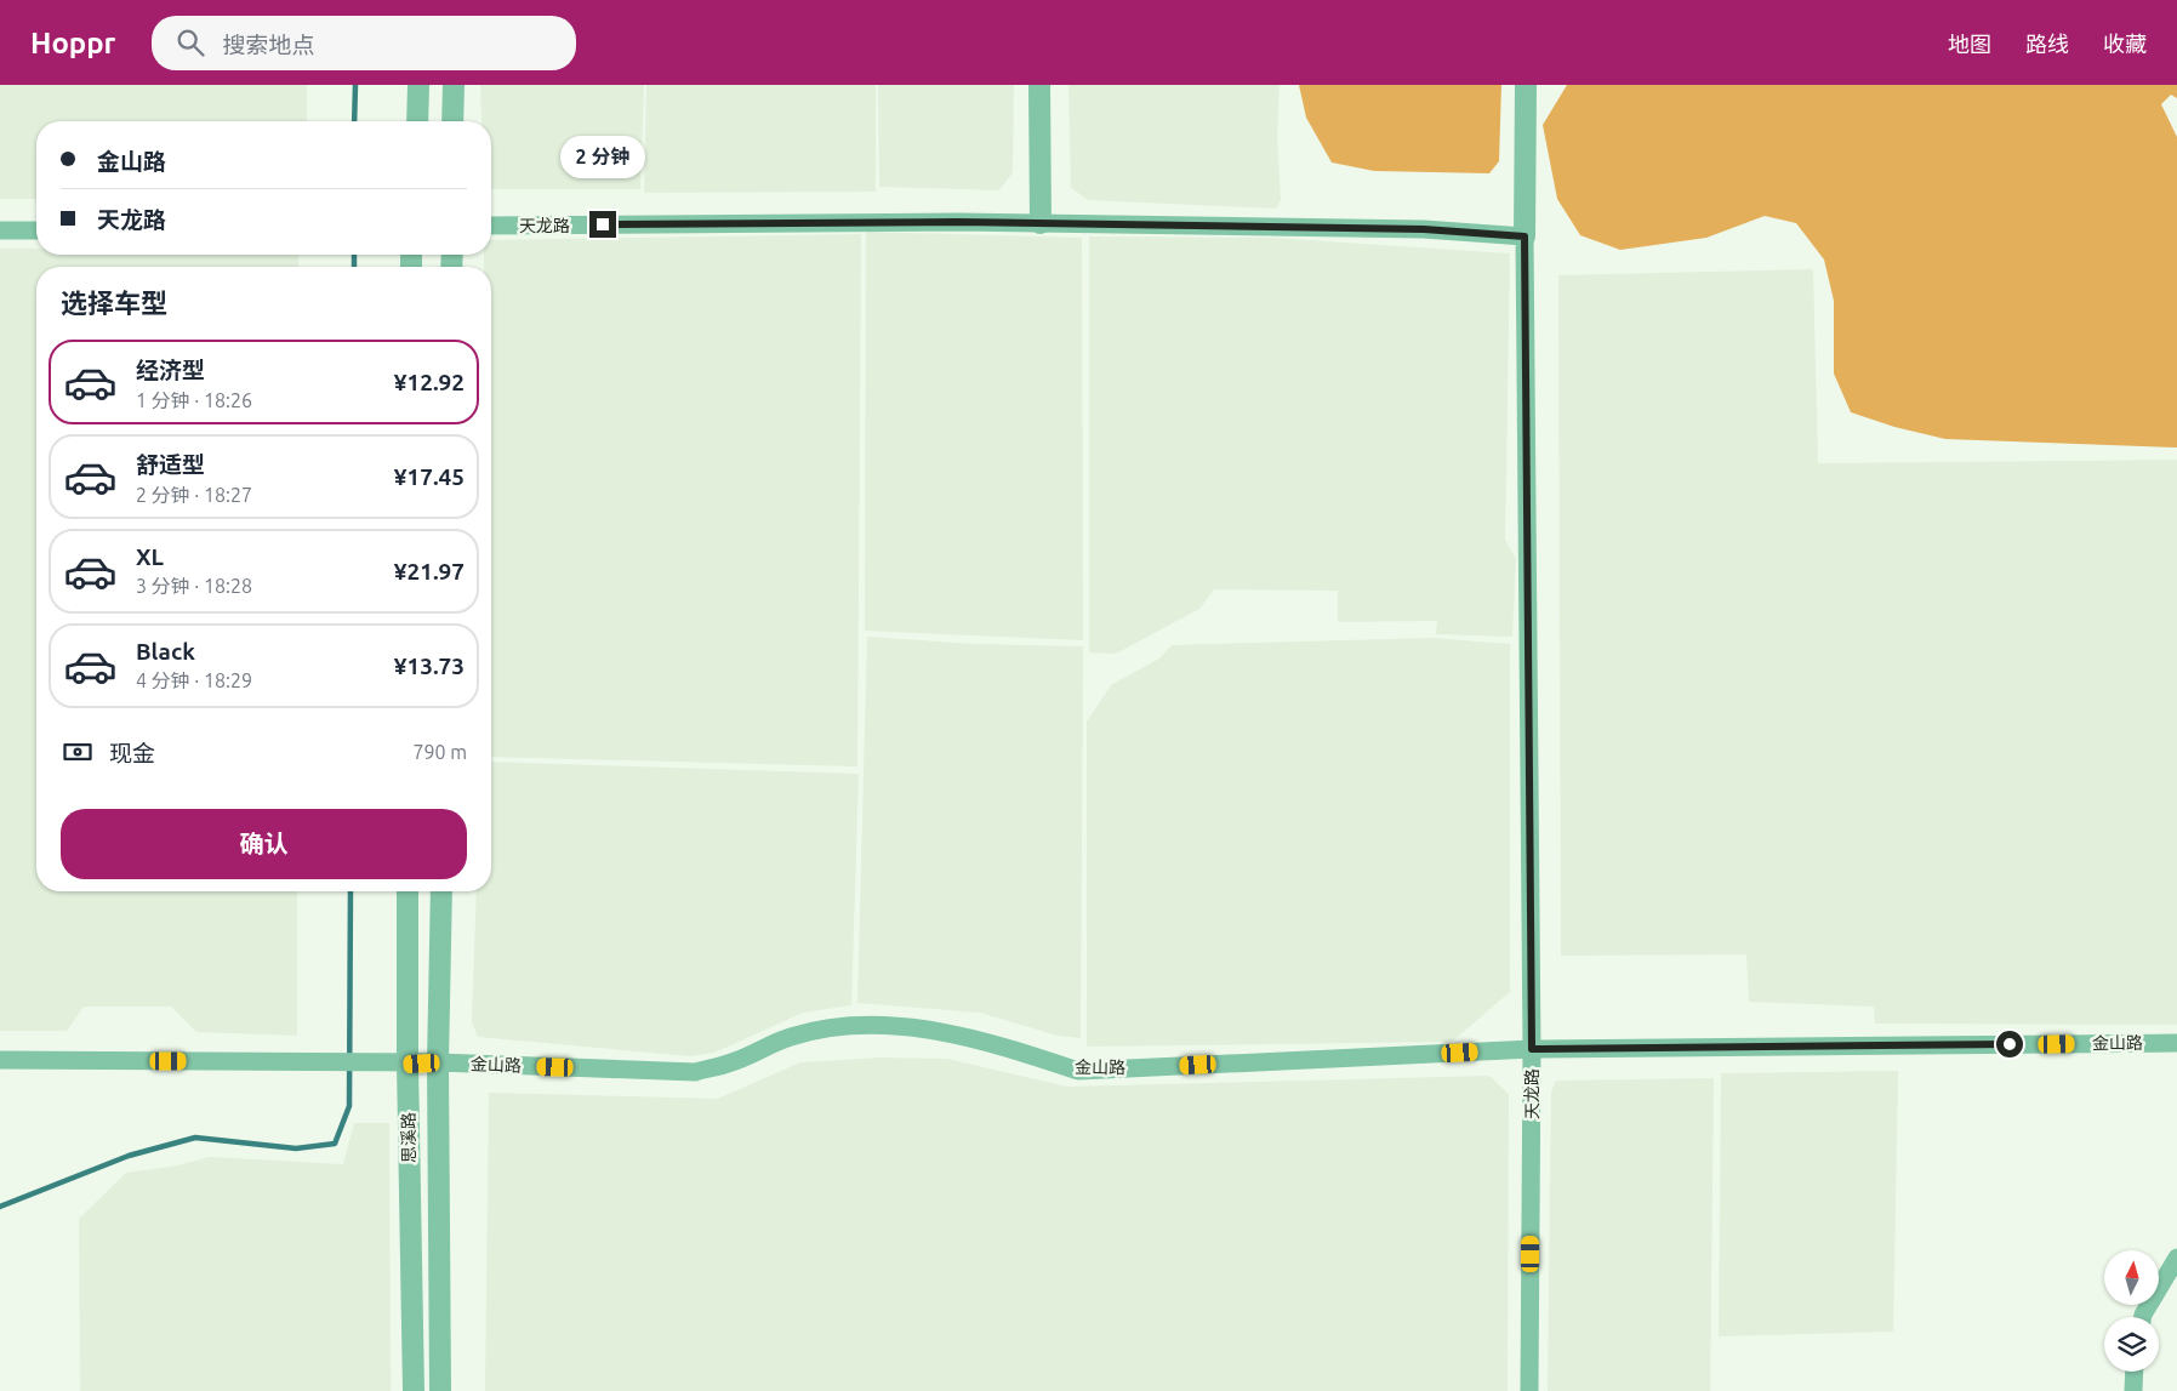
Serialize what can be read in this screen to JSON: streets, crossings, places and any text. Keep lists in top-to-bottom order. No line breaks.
{"streets":{"street":["天龙路","金山路","思溪路"]},"crossings":[["天龙路","金山路"],["金山路","思溪路"]],"north":"top","page":{"header":"Hoppr","search":"搜索地点","nav":["地图","路线","收藏"],"banner":["金山路","天龙路"],"bubble":"2 分钟","heading":"选择车型","list":[{"name":"经济型","note":"1 分钟 · 18:26","value":"¥12.92"},{"name":"舒适型","note":"2 分钟 · 18:27","value":"¥17.45"},{"name":"XL","note":"3 分钟 · 18:28","value":"¥21.97"},{"name":"Black","note":"4 分钟 · 18:29","value":"¥13.73"}],"pay":["现金","790 m"],"buttons":"确认"}}
